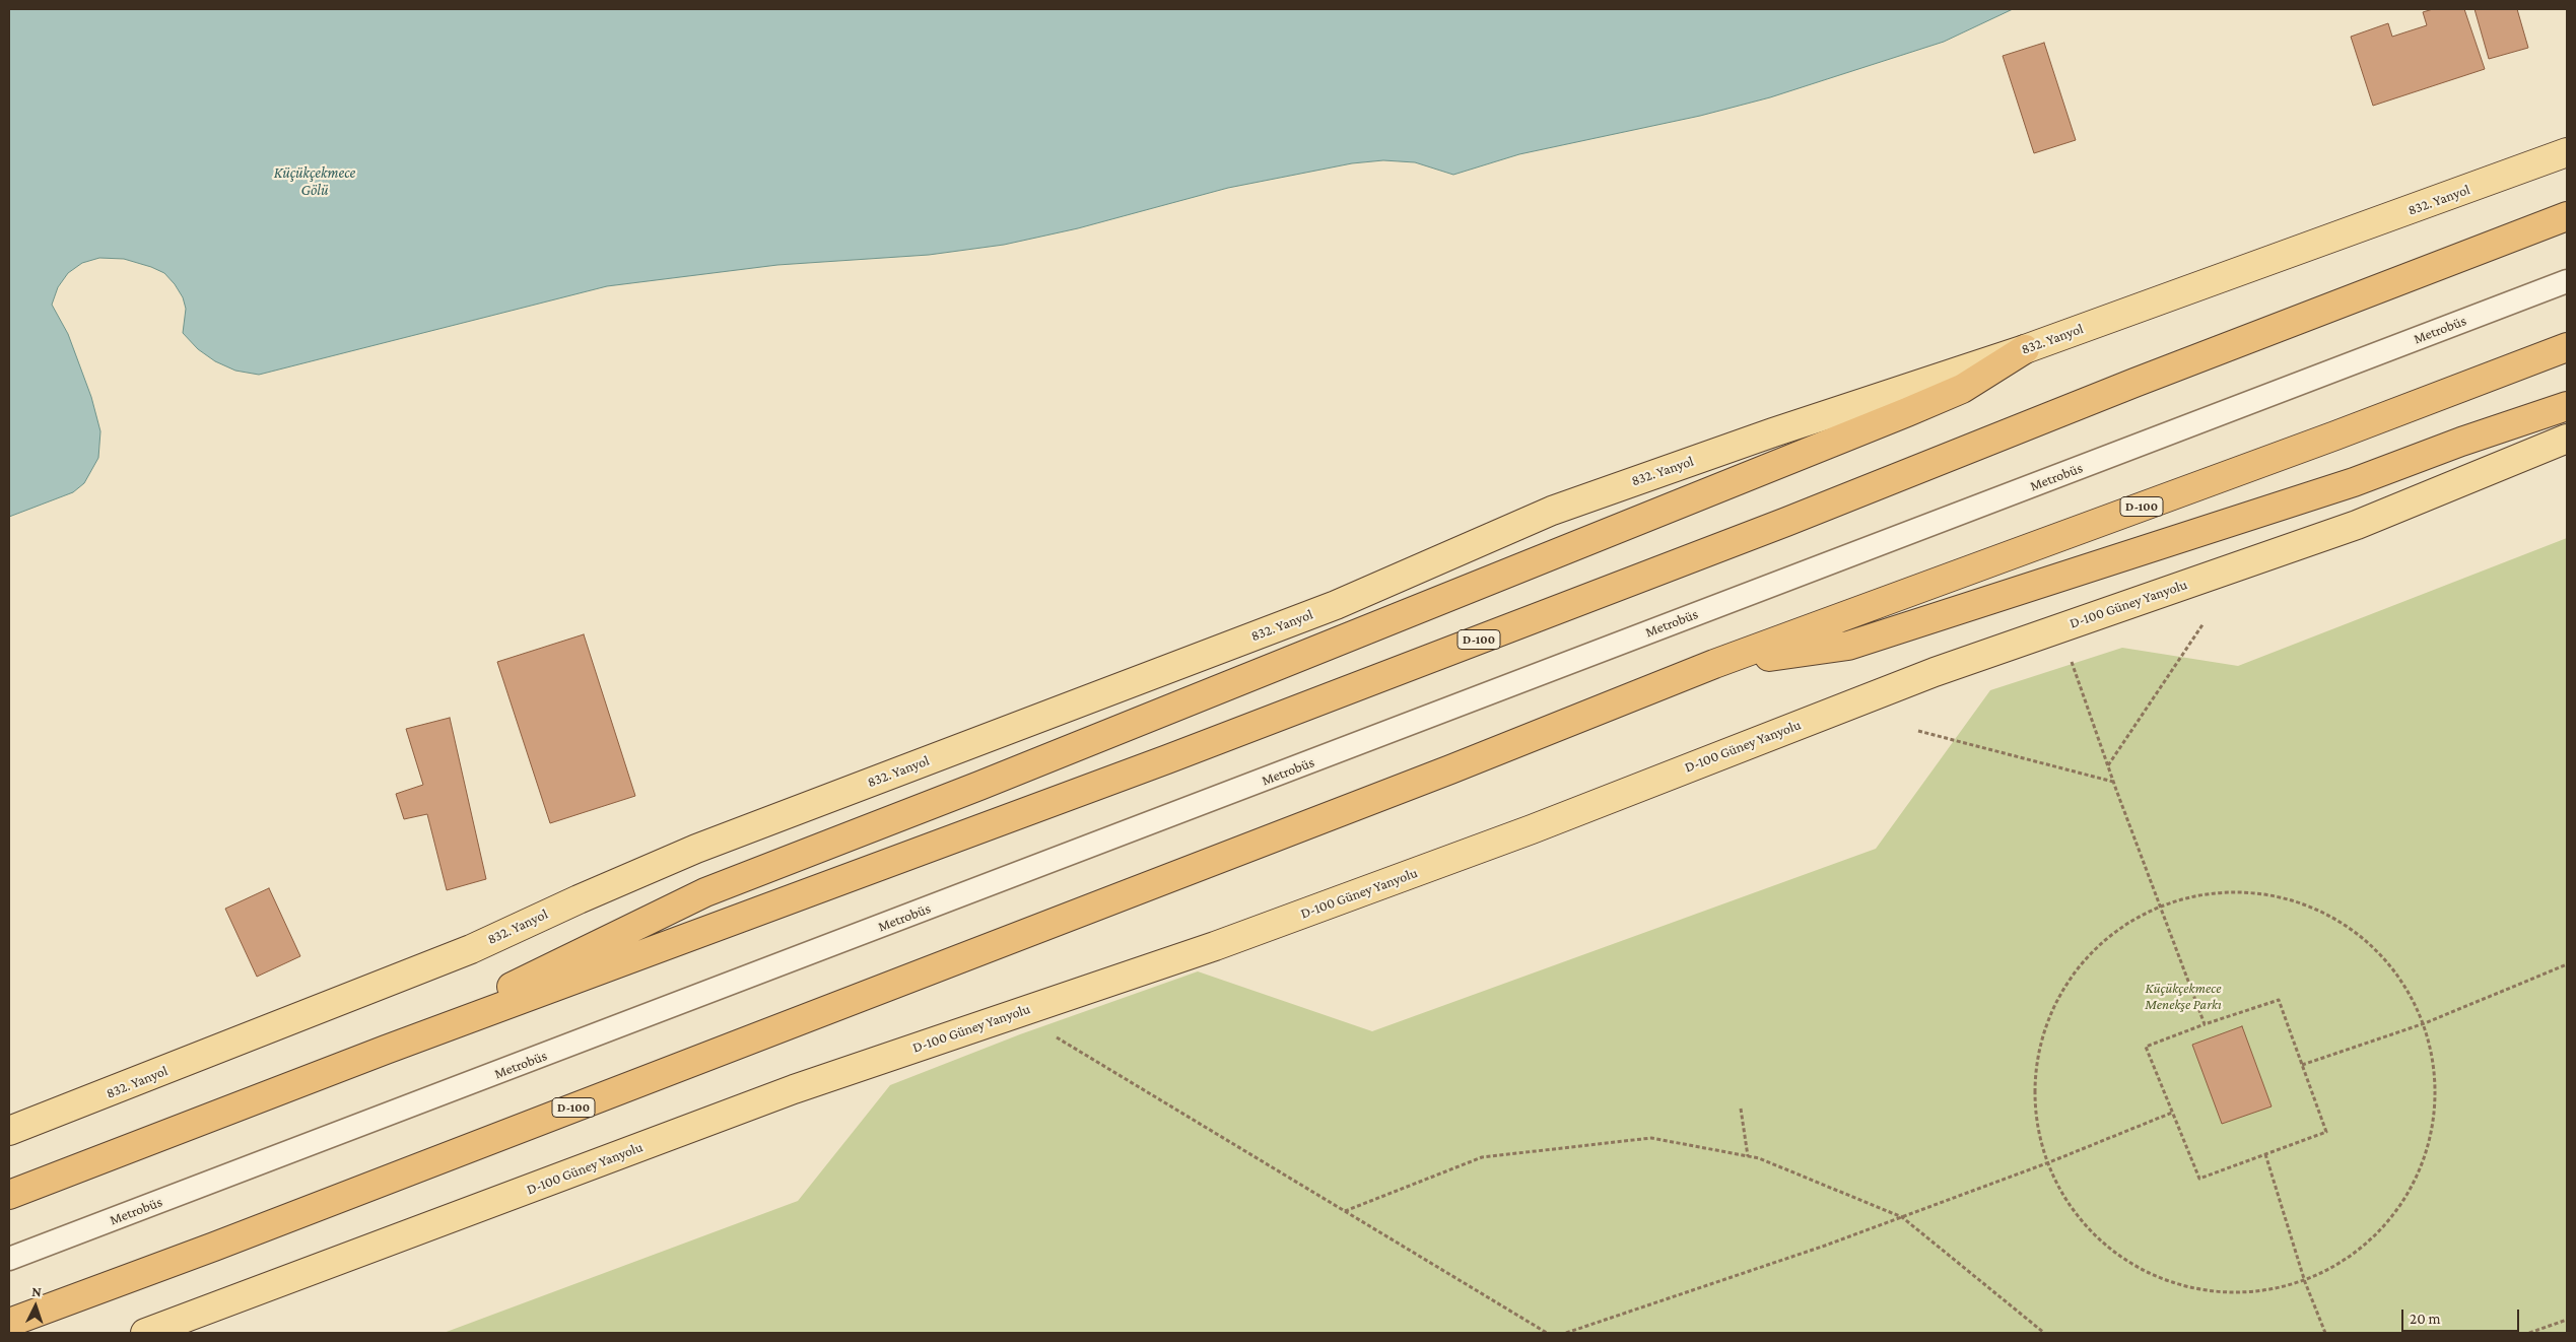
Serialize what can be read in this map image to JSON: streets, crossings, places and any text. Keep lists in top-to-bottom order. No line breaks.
{"streets":{"highway":["D-100"],"main road":["832. Yanyol","D-100 Güney Yanyolu"],"lane":["Metrobüs"]},"water":["Küçükçekmece Gölü"],"parks":["Küçükçekmece Menekşe Parkı"],"scale_bar":"20 m","north":"top"}
